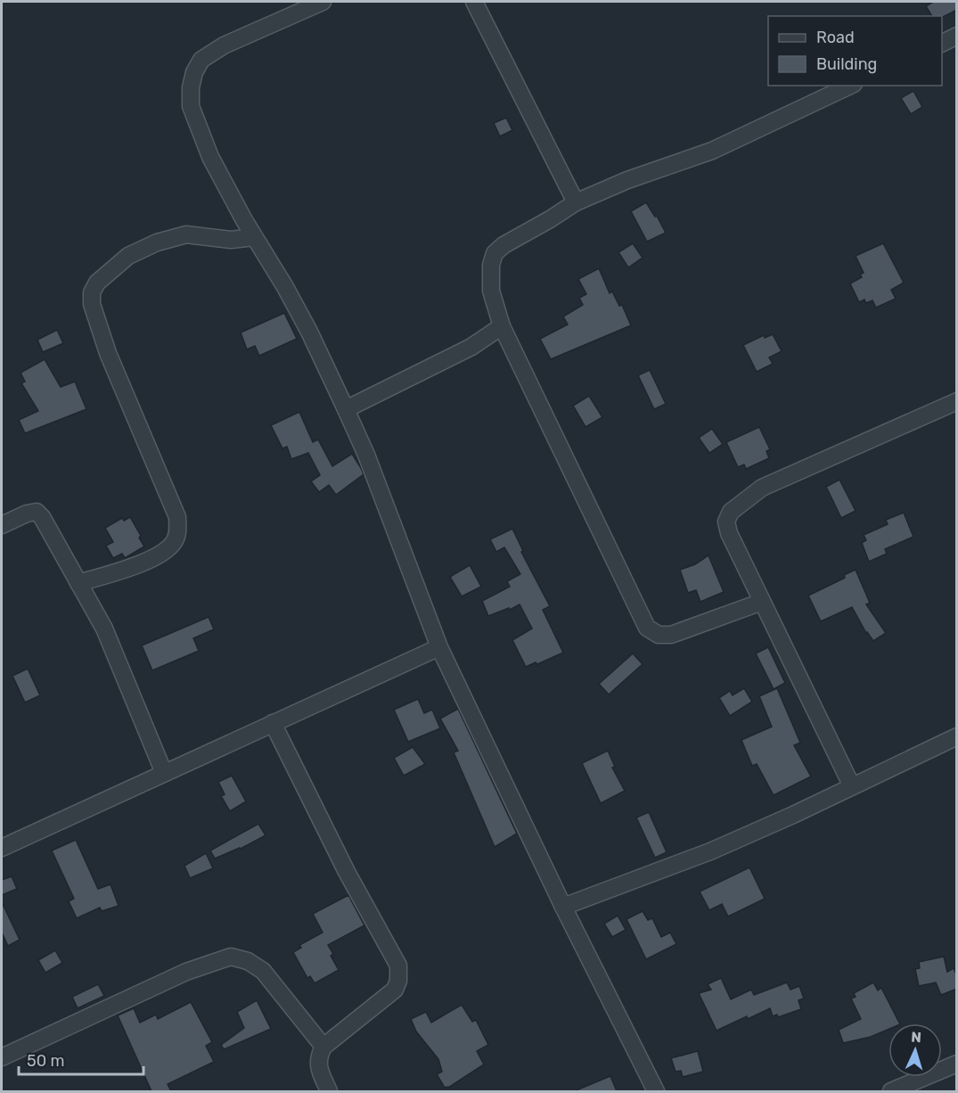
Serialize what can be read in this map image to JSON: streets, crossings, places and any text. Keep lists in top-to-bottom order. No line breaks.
{"legend":["Road","Building"],"scale_bar":"50 m","north":"top"}
